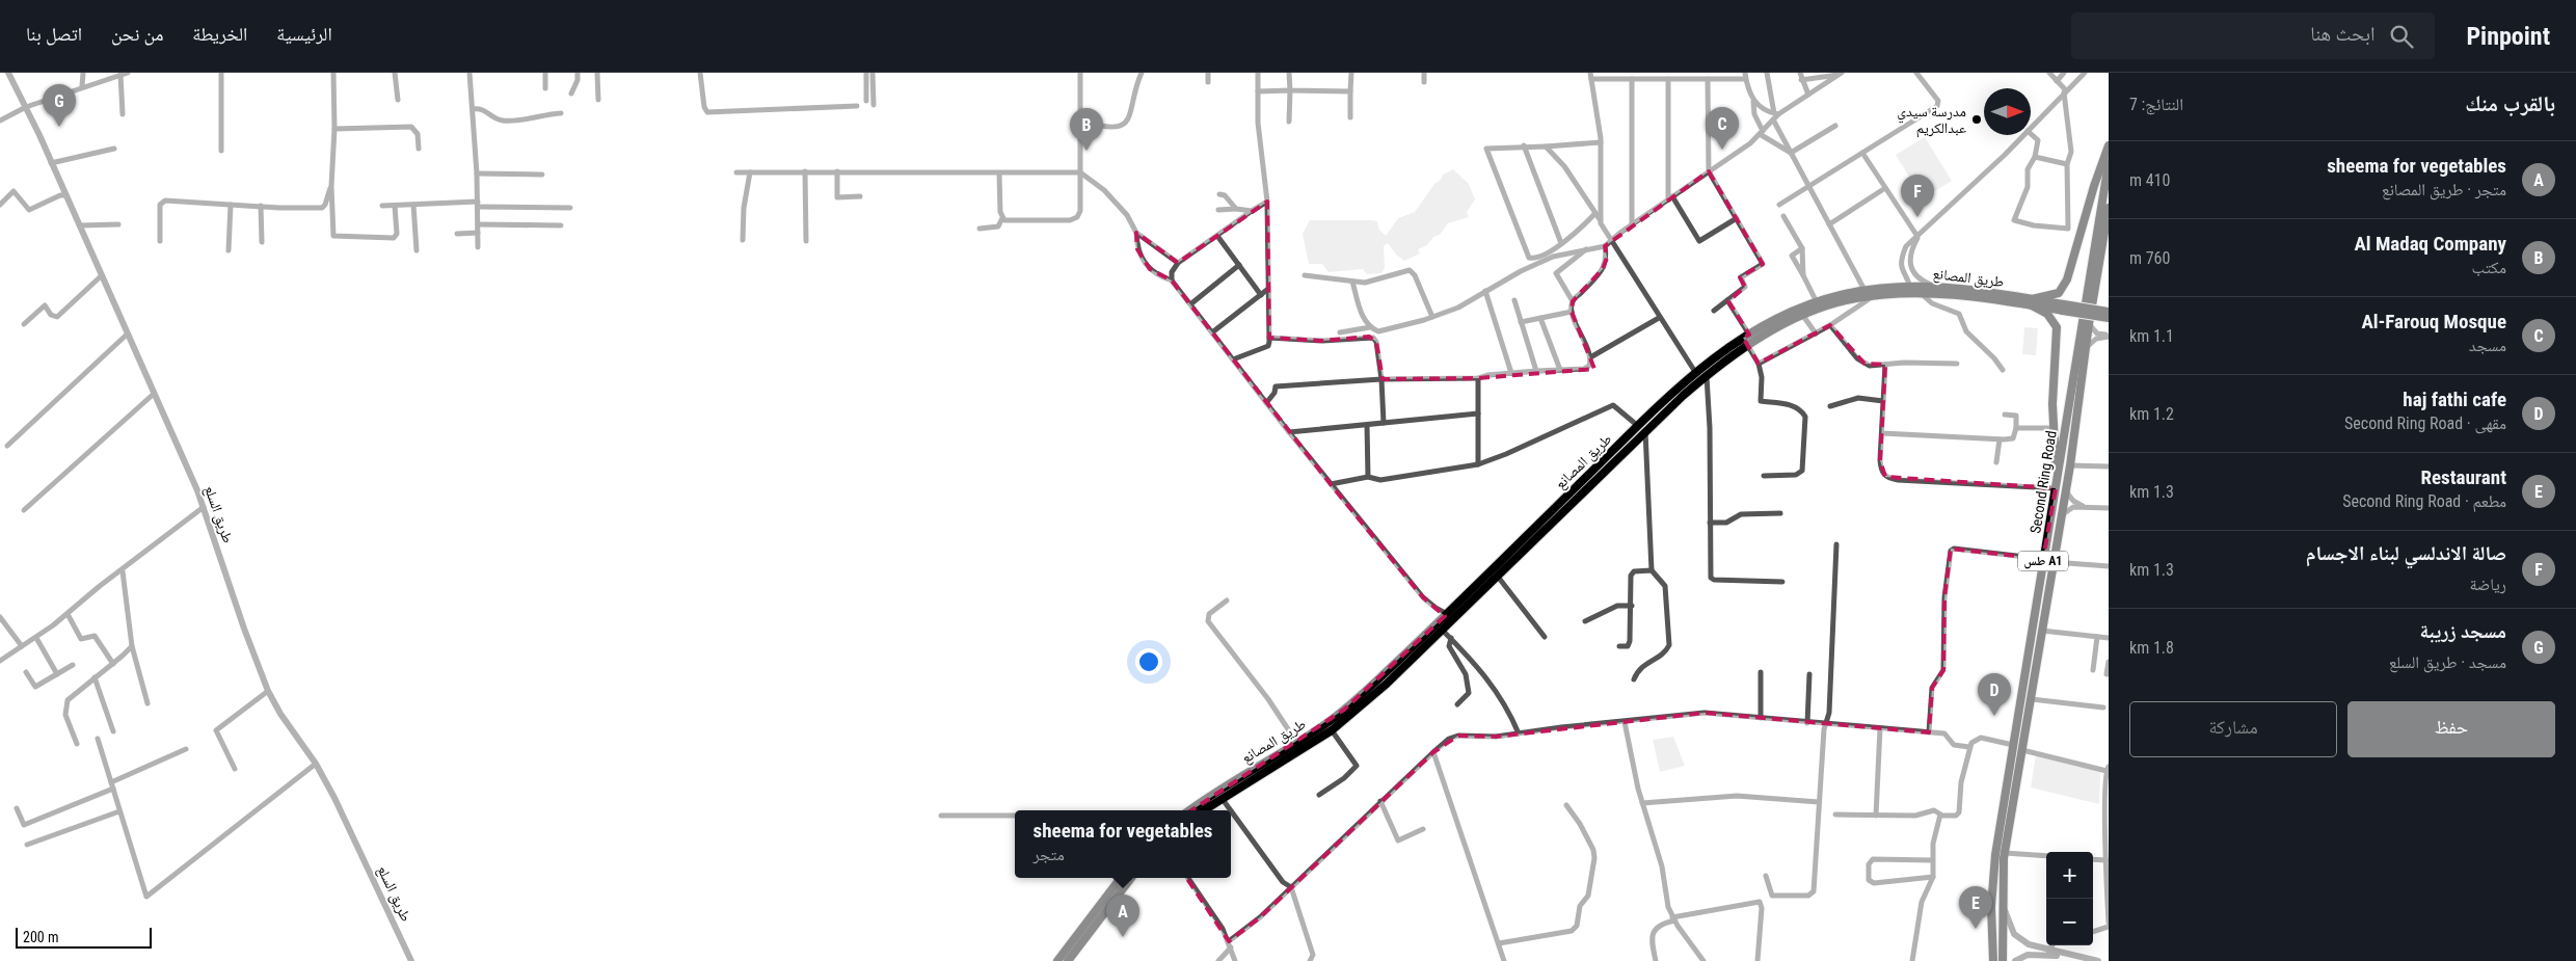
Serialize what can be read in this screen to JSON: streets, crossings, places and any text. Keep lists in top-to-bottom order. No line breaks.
{"streets":{"main road":["طريق المصانع","Second Ring Road","طس A1"],"street":["طريق السلع"]},"places":["مدرسة سيدي عبدالكريم"],"scale_bar":"200 m","north":"right","page":{"header":"Pinpoint","search":"ابحث هنا","nav":["الرئيسية","الخريطة","من نحن","اتصل بنا"],"heading":["بالقرب منك","النتائج: 7"],"pins":["G","C","B","F","D","E","A"],"list":[{"mark":"A","name":"sheema for vegetables","note":"متجر · طريق المصانع","value":"410 m"},{"mark":"B","name":"Al Madaq Company","note":"مكتب","value":"760 m"},{"mark":"C","name":"Al-Farouq Mosque","note":"مسجد","value":"1.1 km"},{"mark":"D","name":"haj fathi cafe","note":"مقهى · Second Ring Road","value":"1.2 km"},{"mark":"E","name":"Restaurant","note":"مطعم · Second Ring Road","value":"1.3 km"},{"mark":"F","name":"صالة الاندلسي لبناء الاجسام","note":"رياضة","value":"1.3 km"},{"mark":"G","name":"مسجد زريبة","note":"مسجد · طريق السلع","value":"1.8 km"}],"buttons":["حفظ","مشاركة"],"popup":["sheema for vegetables","متجر"],"map_buttons":["+","−"],"scale":"200 m"}}
